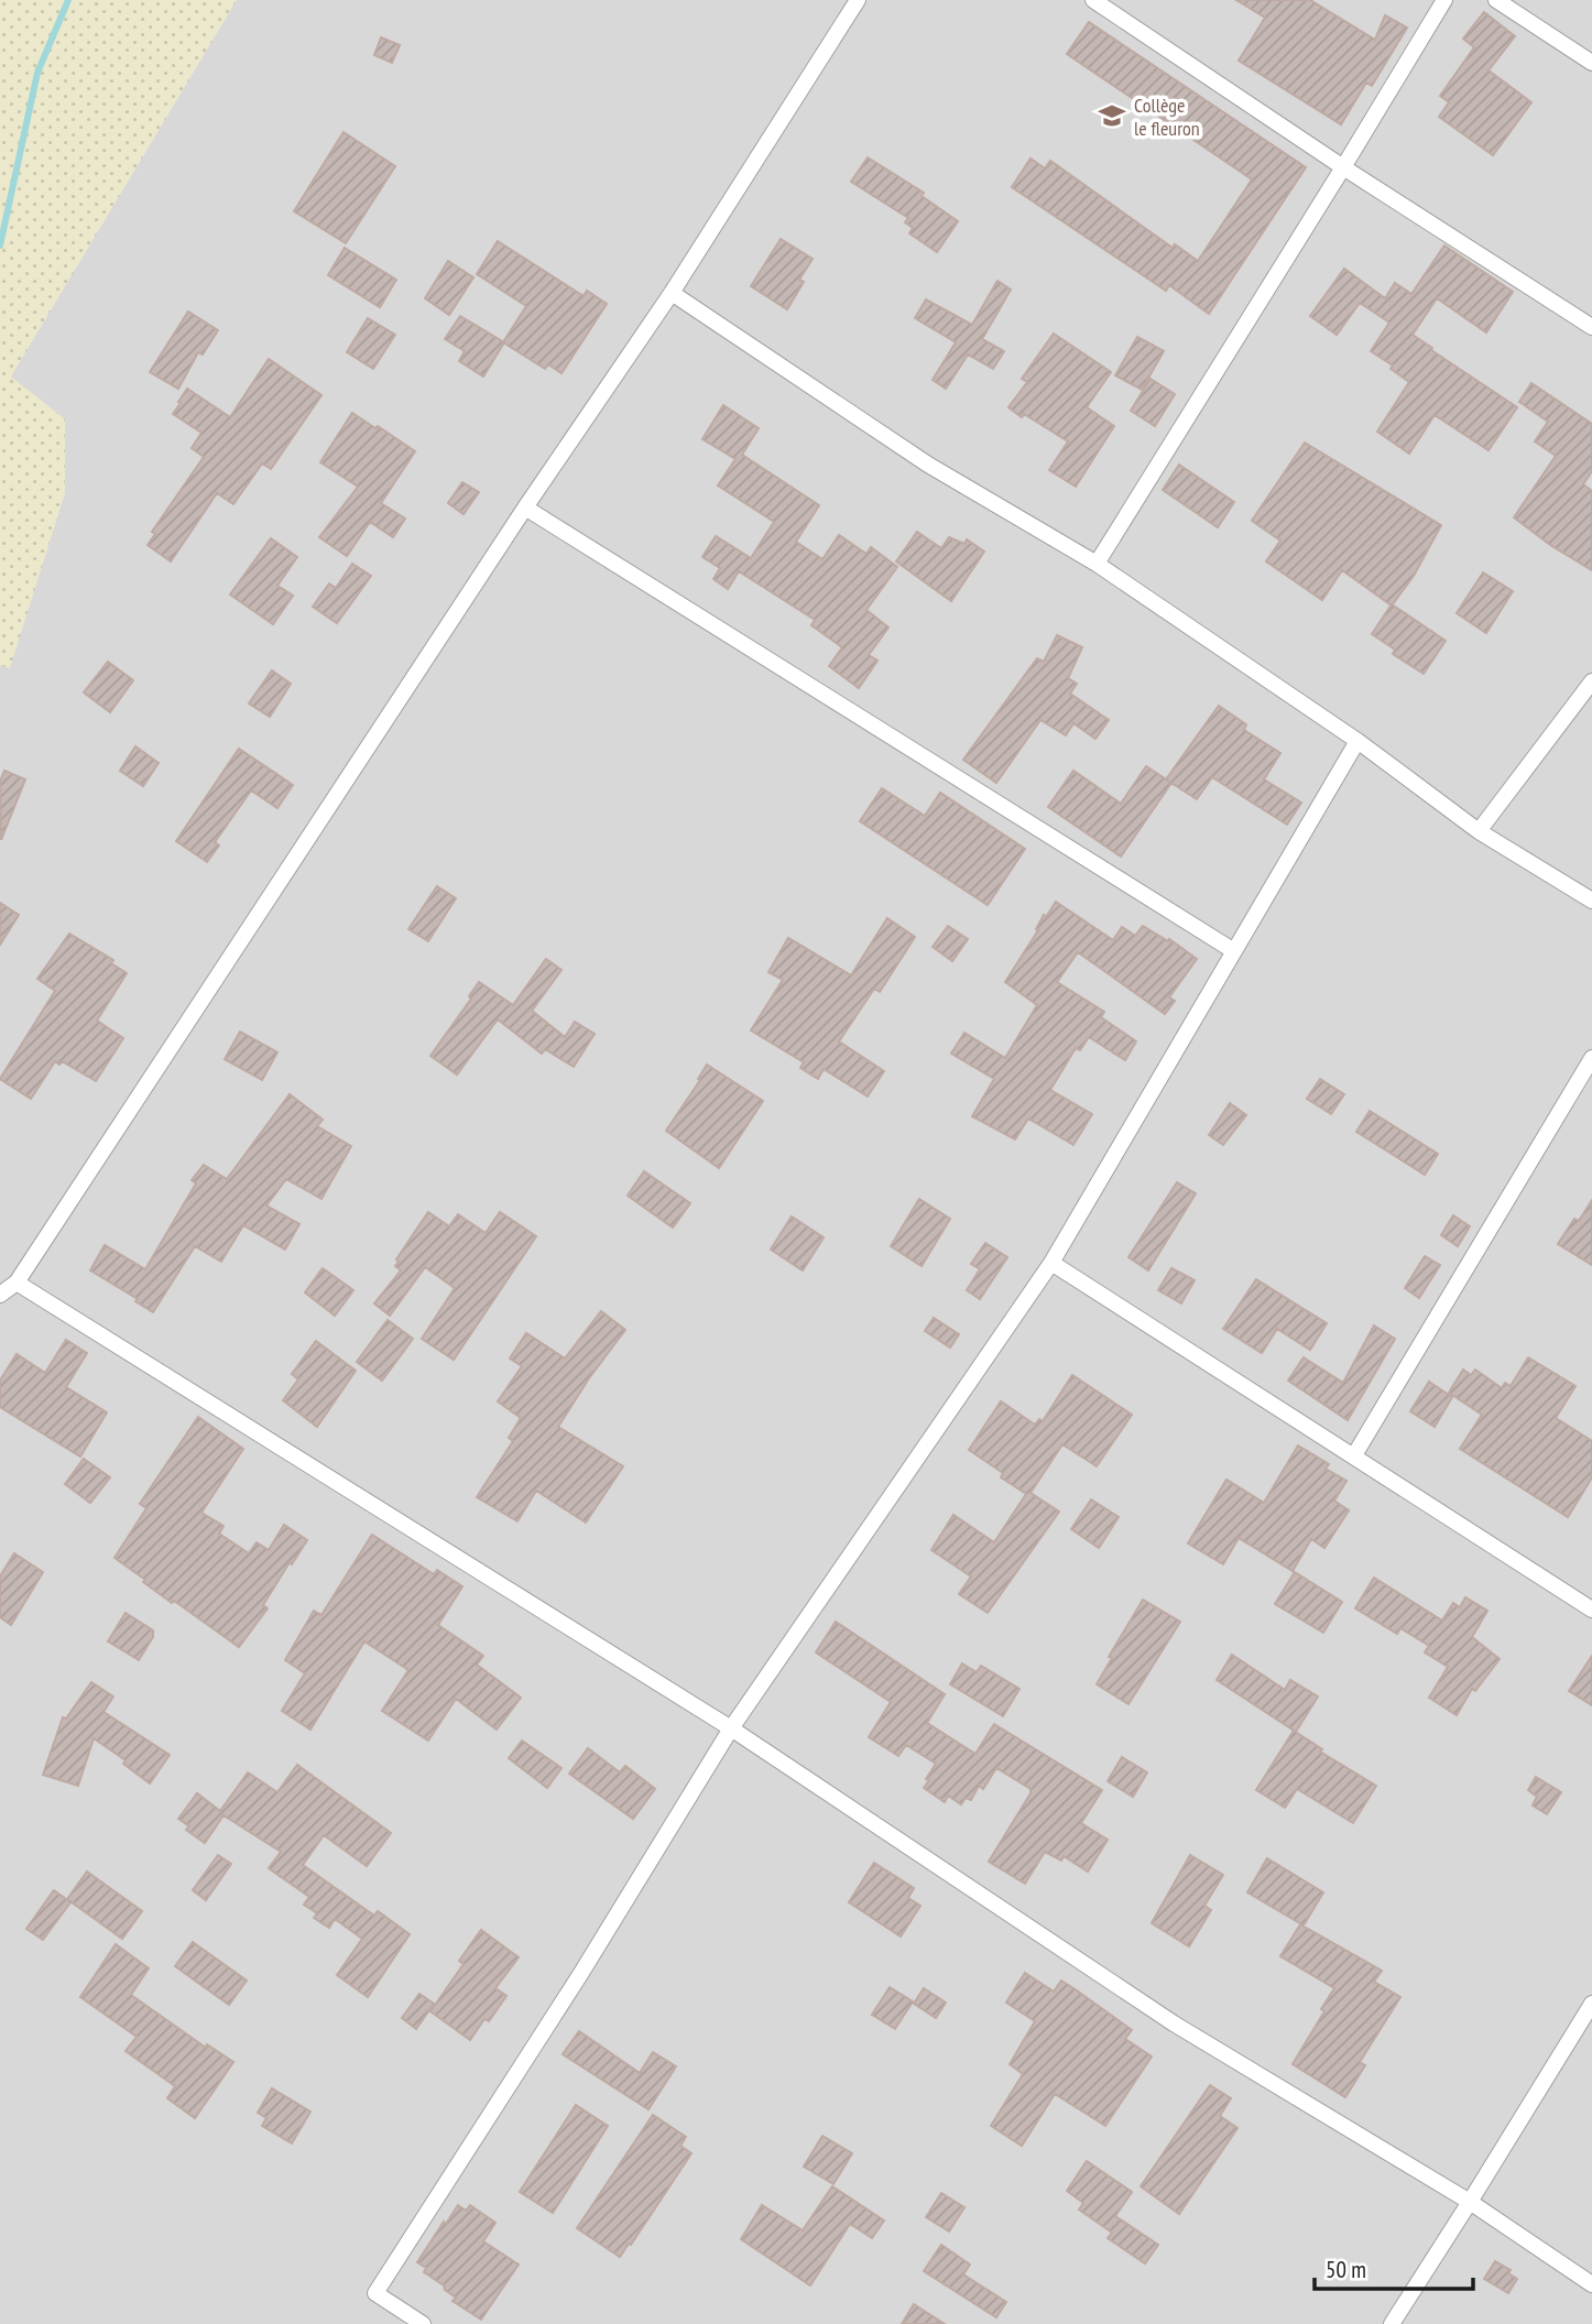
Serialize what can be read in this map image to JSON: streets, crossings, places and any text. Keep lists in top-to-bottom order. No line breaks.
{"places":{"school or university":["Collège le fleuron"]},"scale_bar":"50 m"}
